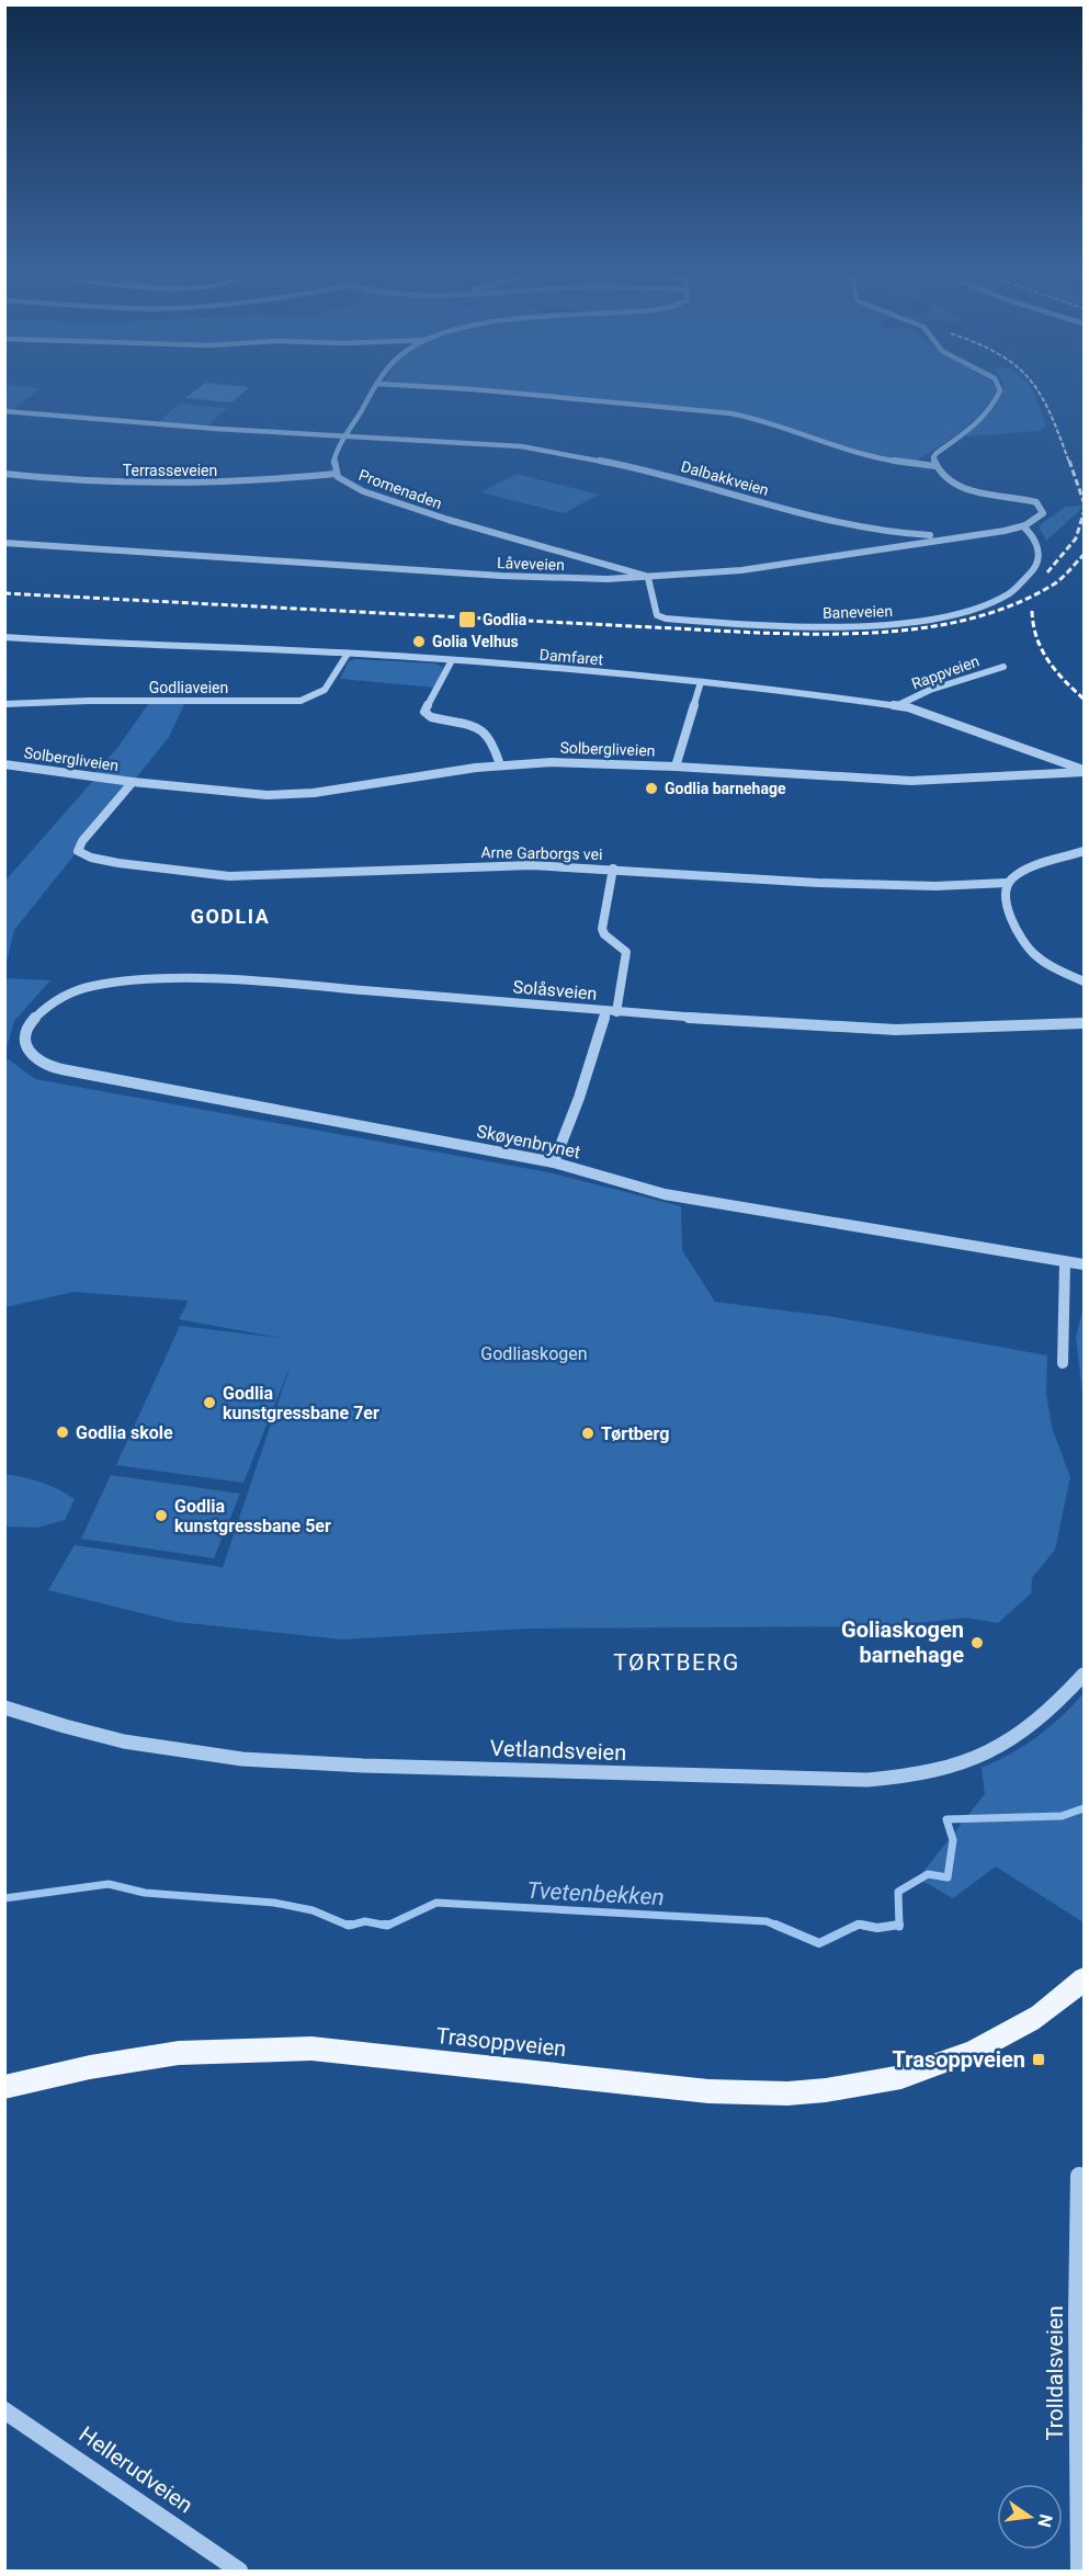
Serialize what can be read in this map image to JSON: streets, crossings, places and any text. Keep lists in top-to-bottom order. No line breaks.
{"streets":{"main road":["Trasoppveien"],"street":["Terrasseveien","Dalbakkveien","Promenaden","Låveveien","Baneveien","Damfaret","Rappveien","Godliaveien","Solbergliveien","Arne Garborgs vei","Solåsveien","Skøyenbrynet","Vetlandsveien","Trolldalsveien","Hellerudveien"]},"crossings":[["Terrasseveien","Promenaden"],["Dalbakkveien","Promenaden"],["Dalbakkveien","Låveveien"],["Promenaden","Låveveien"],["Promenaden","Baneveien"],["Låveveien","Baneveien"],["Damfaret","Rappveien"],["Damfaret","Godliaveien"],["Damfaret","Solbergliveien"],["Solbergliveien","Arne Garborgs vei"],["Solåsveien","Skøyenbrynet"]],"districts":["GODLIA","TØRTBERG"],"water":["Tvetenbekken"],"parks":["Godliaskogen"],"places":{"transit":["Godlia","Trasoppveien"],"other":["Golia Velhus","Godlia barnehage","Godlia kunstgressbane 7er","Godlia skole","Tørtberg","Godlia kunstgressbane 5er","Goliaskogen barnehage"]},"north":"right"}
